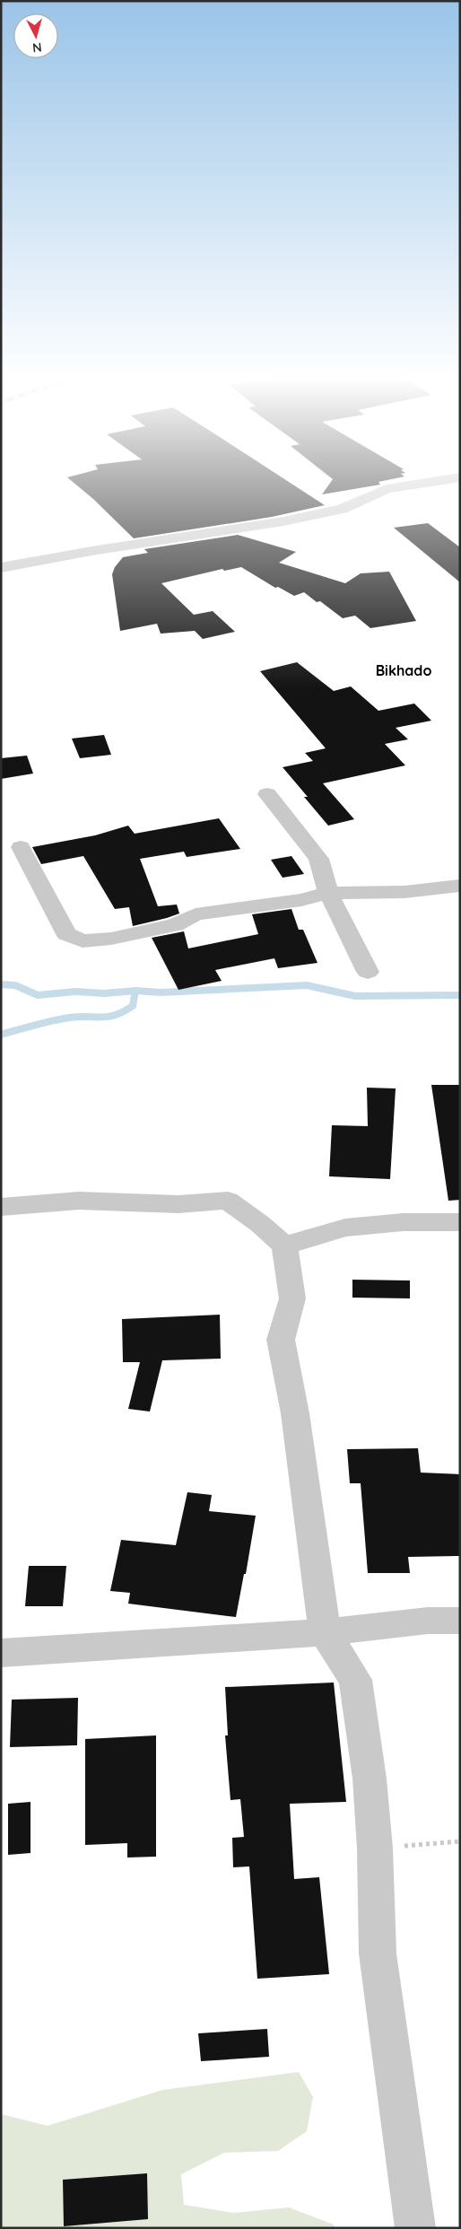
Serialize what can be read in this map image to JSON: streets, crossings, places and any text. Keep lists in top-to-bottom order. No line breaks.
{"districts":["Bikhado"],"north":"bottom"}
